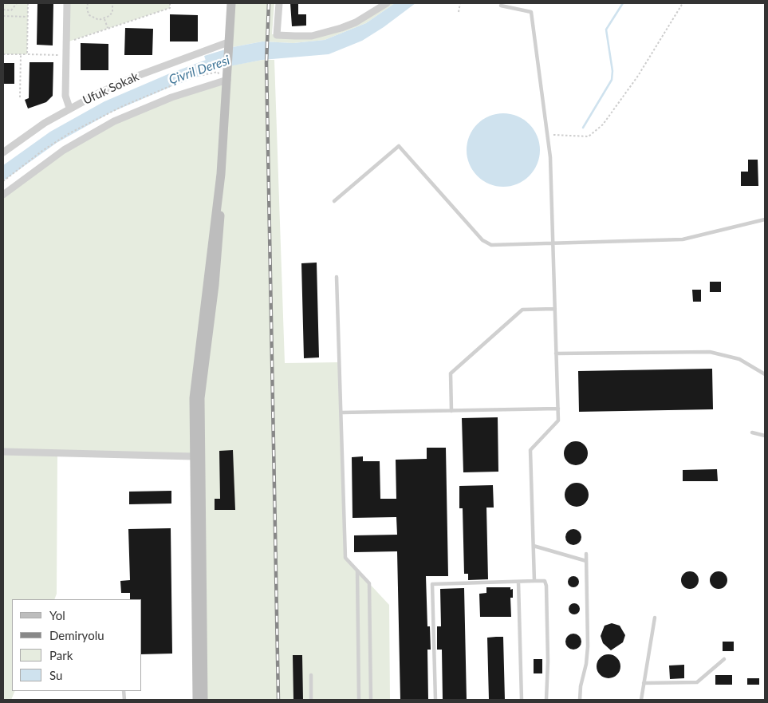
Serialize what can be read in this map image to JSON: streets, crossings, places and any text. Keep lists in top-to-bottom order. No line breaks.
{"streets":{"street":["Ufuk Sokak"]},"water":["Çivril Deresi"],"legend":["Yol","Demiryolu","Park","Su"]}
